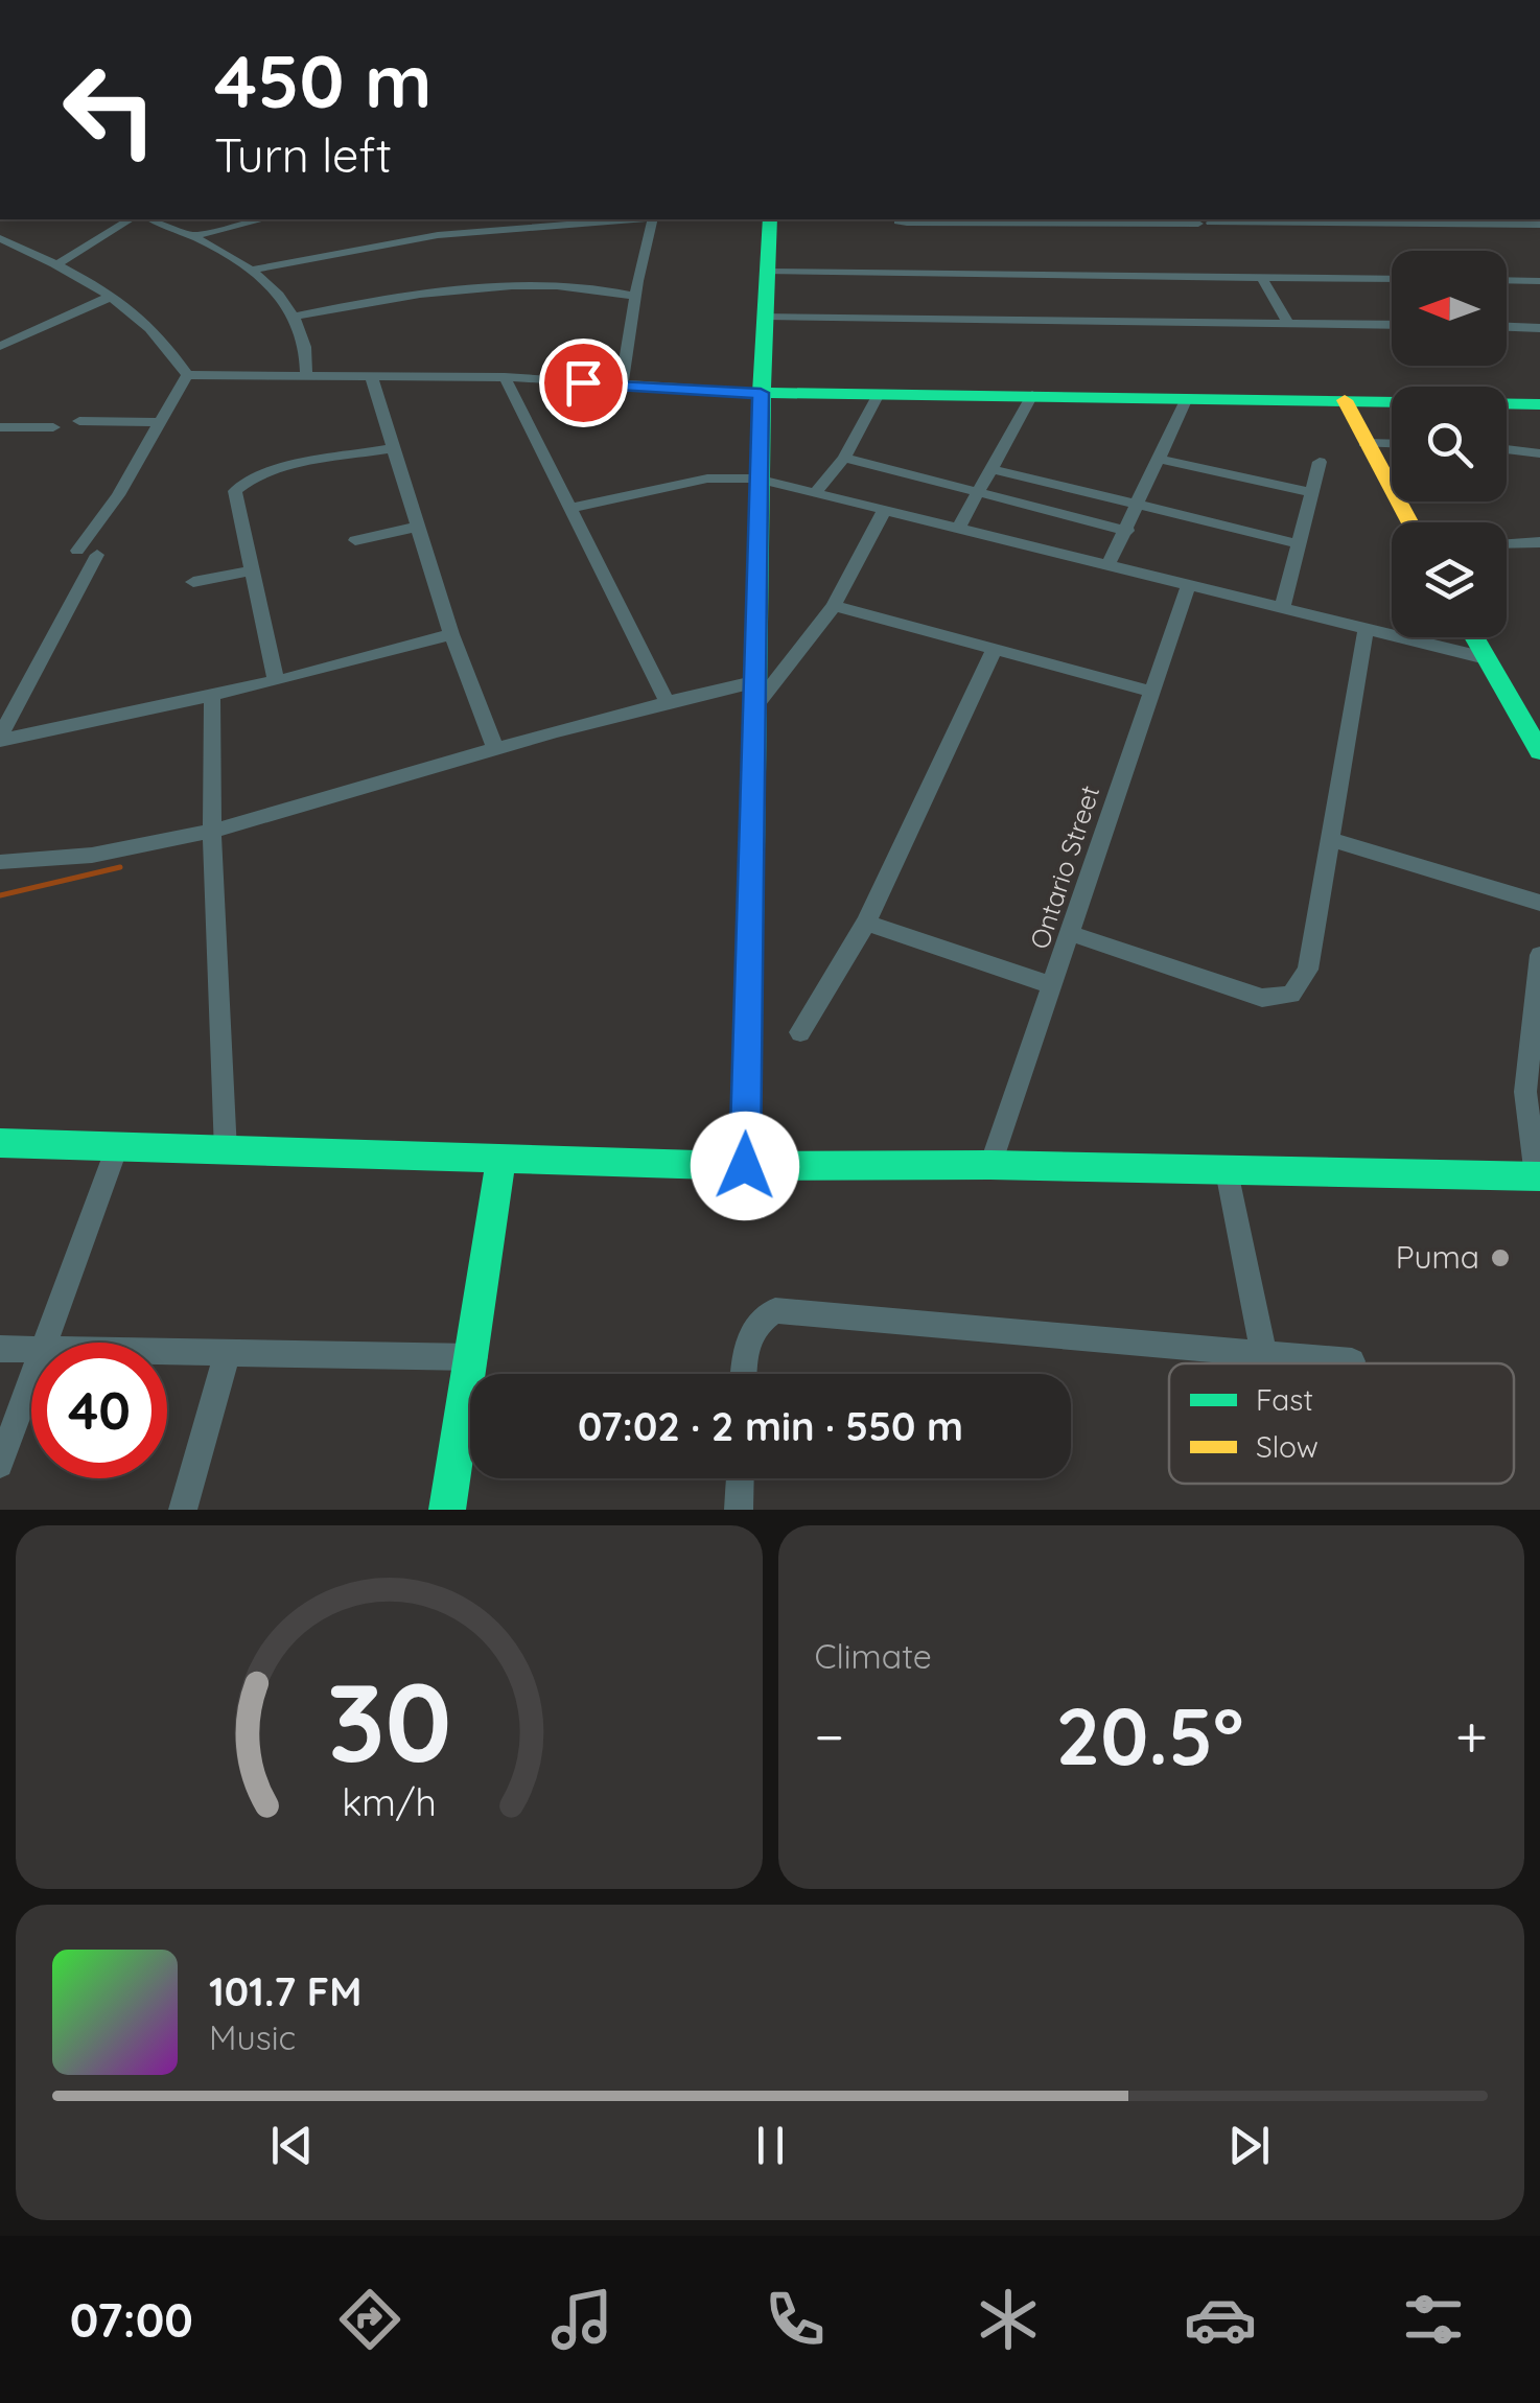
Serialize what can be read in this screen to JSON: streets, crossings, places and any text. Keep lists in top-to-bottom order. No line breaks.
{"streets":{"street":["Ontario Street"]},"places":["Puma"],"legend":["Fast","Slow"],"north":"left","page":{"turn":["450 m","Turn left"],"limit":"40","trip":"07:02 · 2 min · 550 m","tile":"Climate","heat":["−","20.5°","+"],"song":["101.7 FM","Music"],"tabs":"07:00","gauge":["30","km/h"]}}
